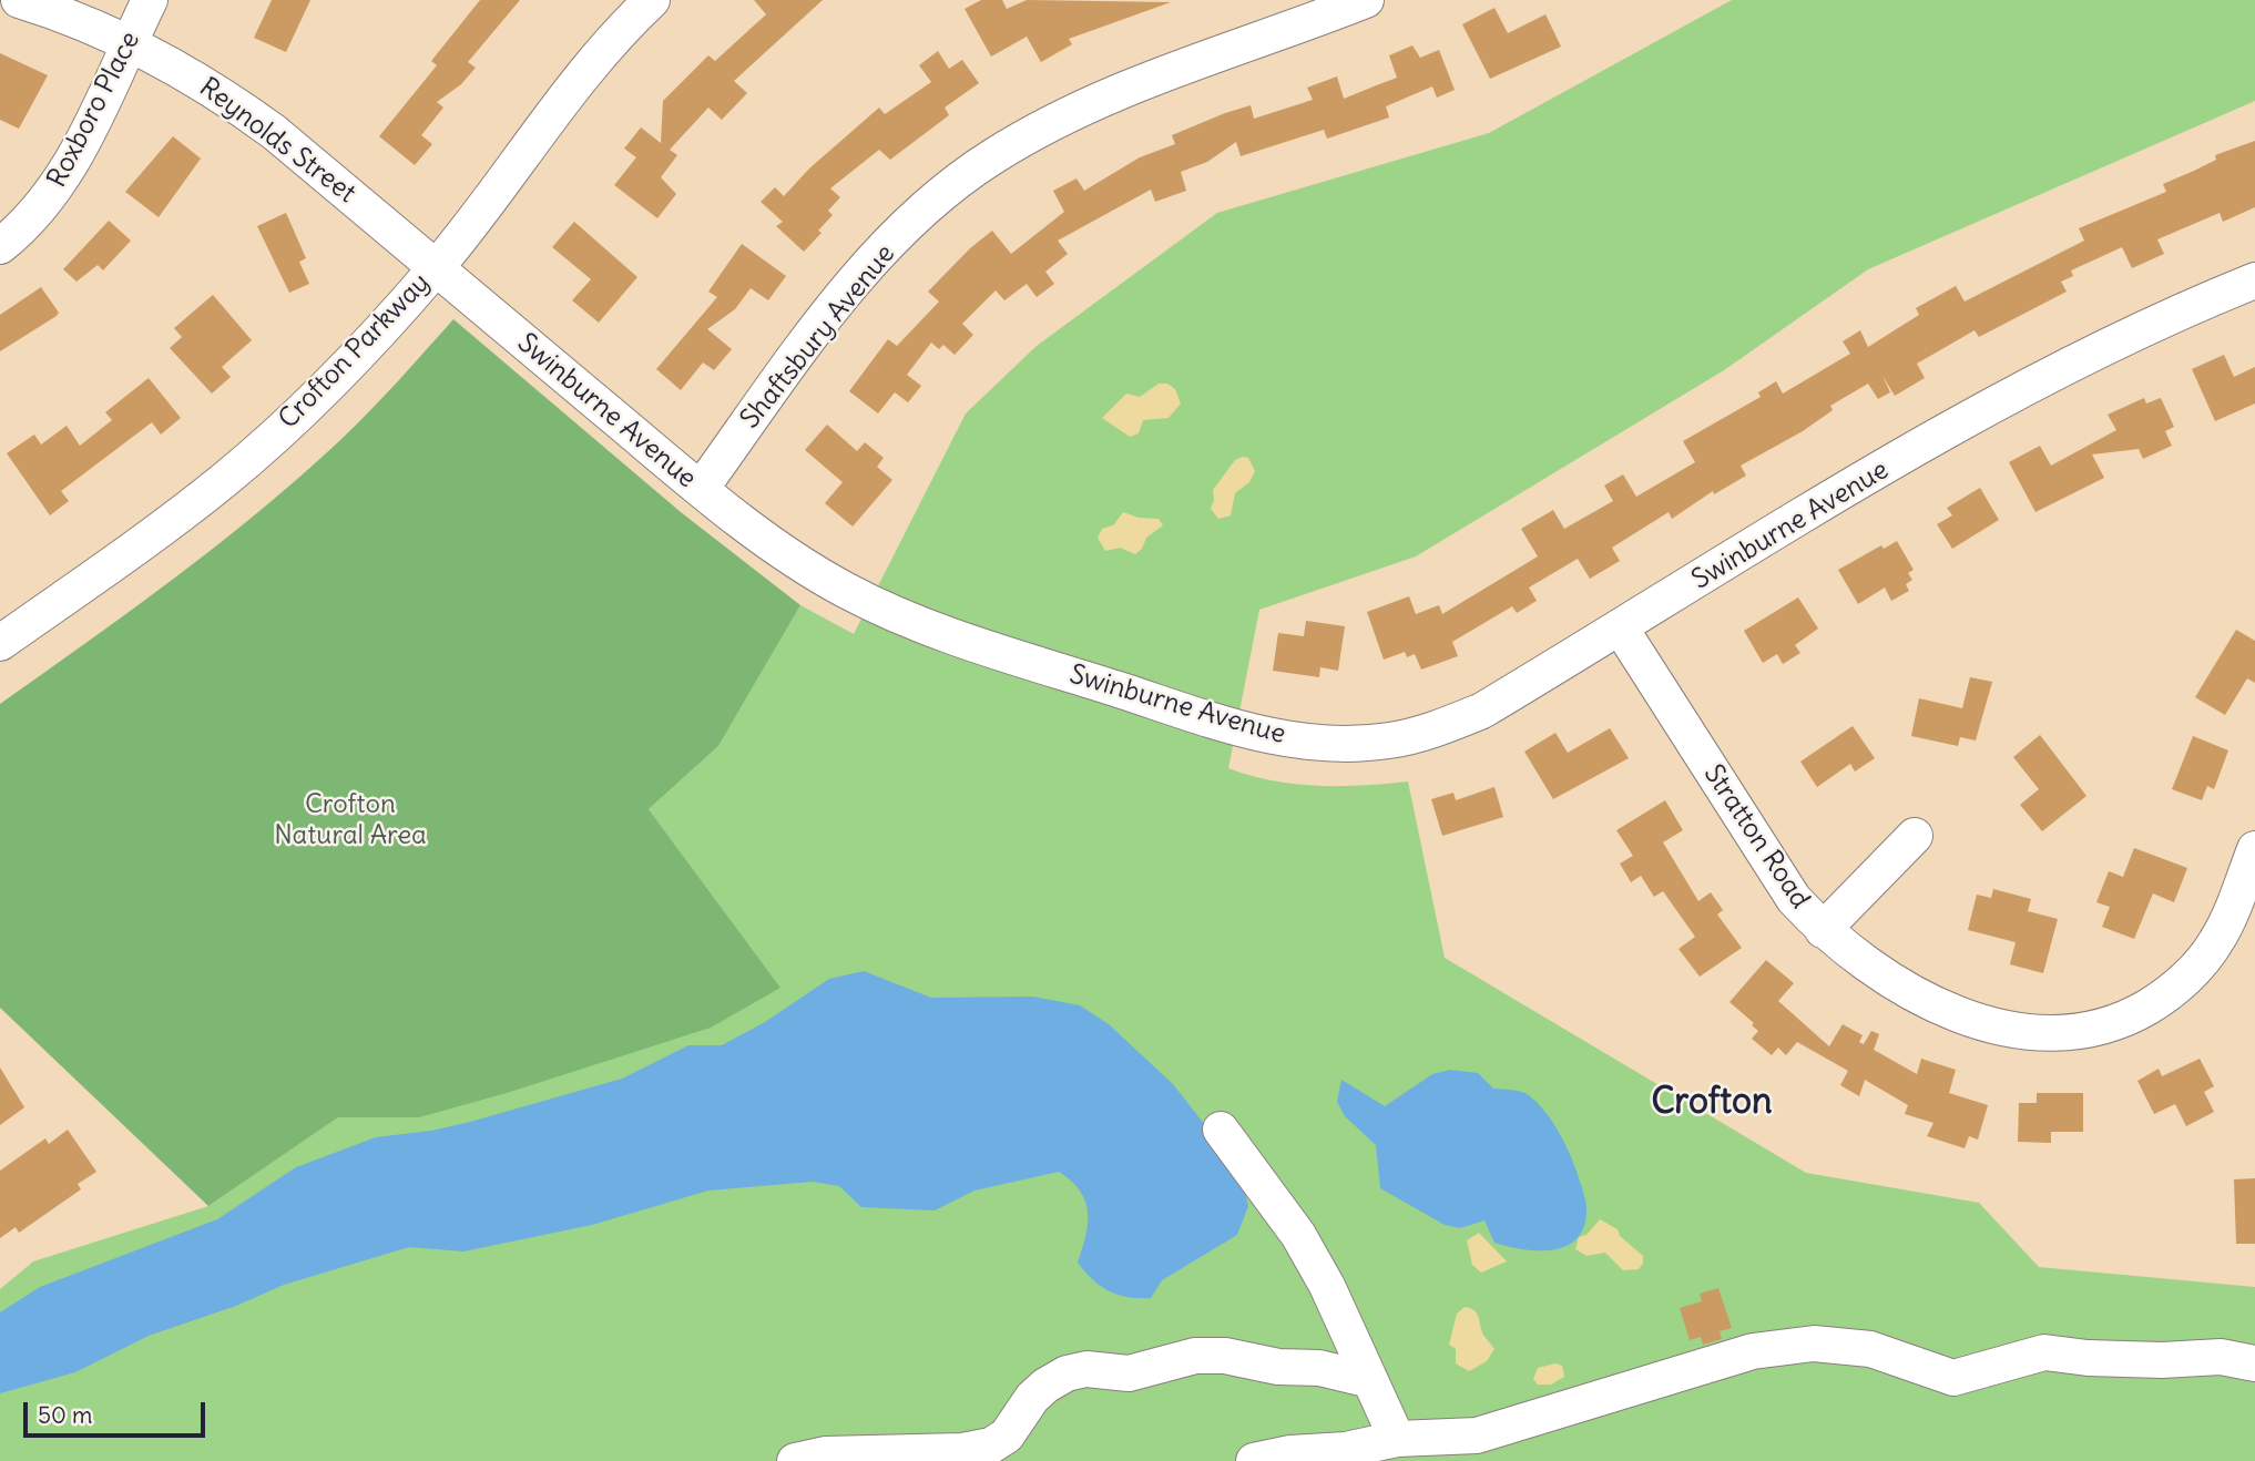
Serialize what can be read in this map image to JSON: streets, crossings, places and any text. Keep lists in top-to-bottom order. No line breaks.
{"streets":{"street":["Roxboro Place","Reynolds Street","Shaftsbury Avenue","Crofton Parkway","Swinburne Avenue","Stratton Road"]},"crossings":[["Roxboro Place","Reynolds Street"],["Reynolds Street","Crofton Parkway"],["Reynolds Street","Swinburne Avenue"],["Shaftsbury Avenue","Swinburne Avenue"],["Crofton Parkway","Swinburne Avenue"],["Swinburne Avenue","Stratton Road"]],"districts":["Crofton"],"parks":["Crofton Natural Area"],"scale_bar":"50 m"}
